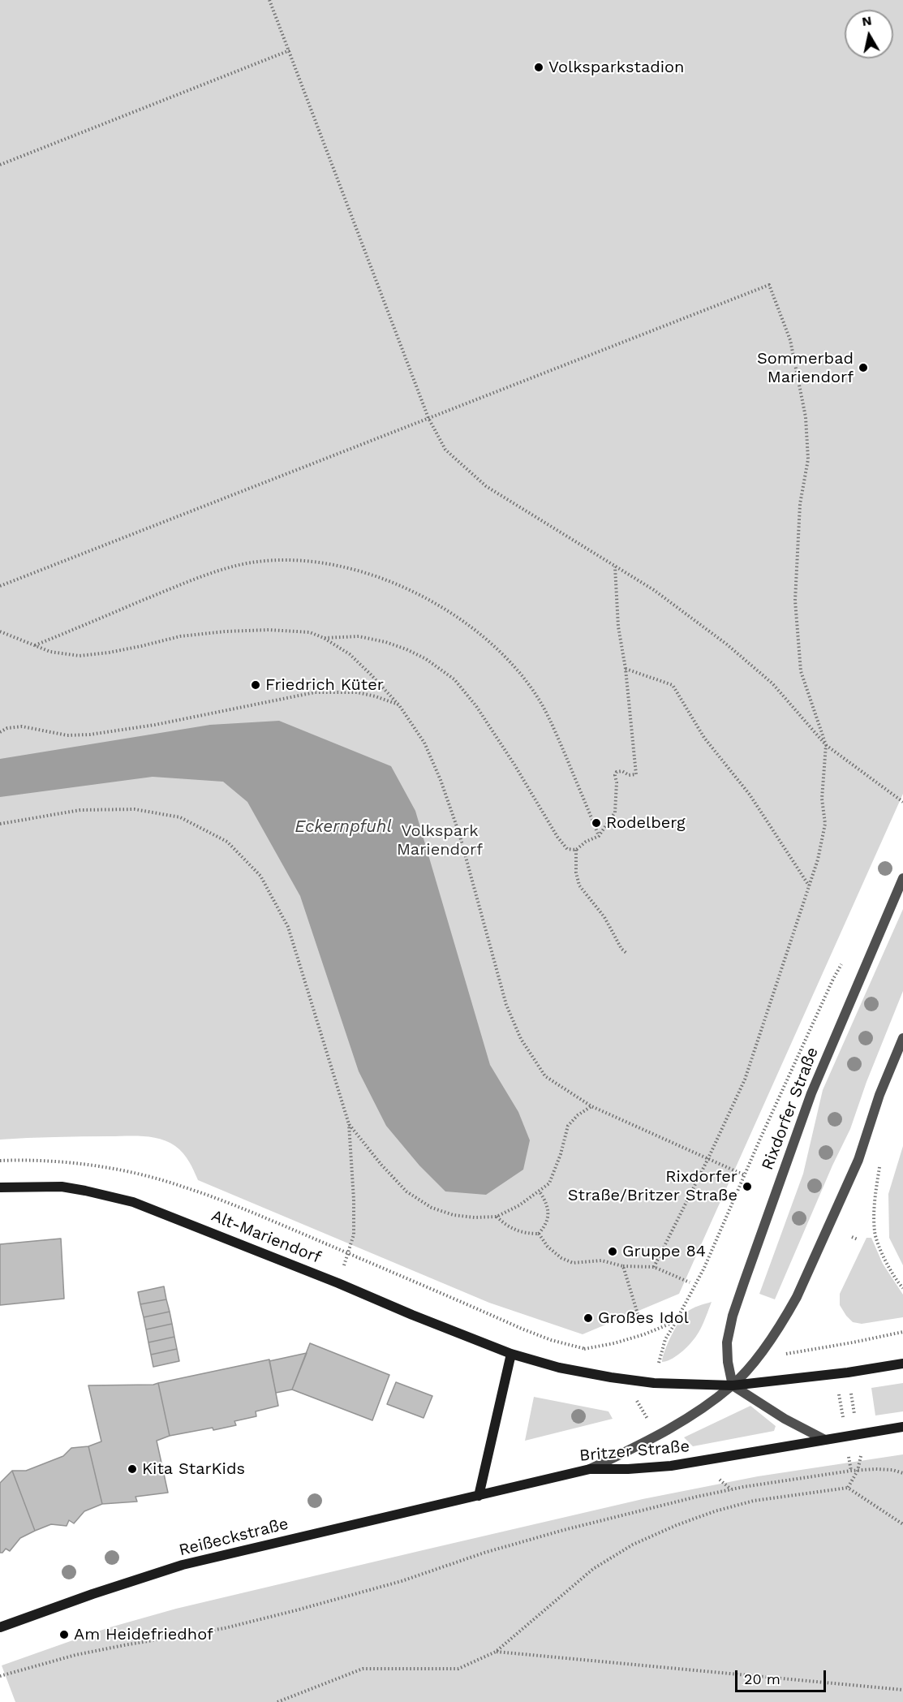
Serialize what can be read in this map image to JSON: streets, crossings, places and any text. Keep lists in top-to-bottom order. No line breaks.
{"streets":{"main road":["Alt-Mariendorf","Britzer Straße","Reißeckstraße"],"street":["Rixdorfer Straße"]},"crossings":[["Britzer Straße","Reißeckstraße"]],"water":["Eckernpfuhl"],"parks":["Volkspark Mariendorf"],"places":["Volksparkstadion","Sommerbad Mariendorf","Friedrich Küter","Rodelberg","Rixdorfer Straße/Britzer Straße","Gruppe 84","Großes Idol","Kita StarKids","Am Heidefriedhof"],"scale_bar":"20 m","north":"top"}
